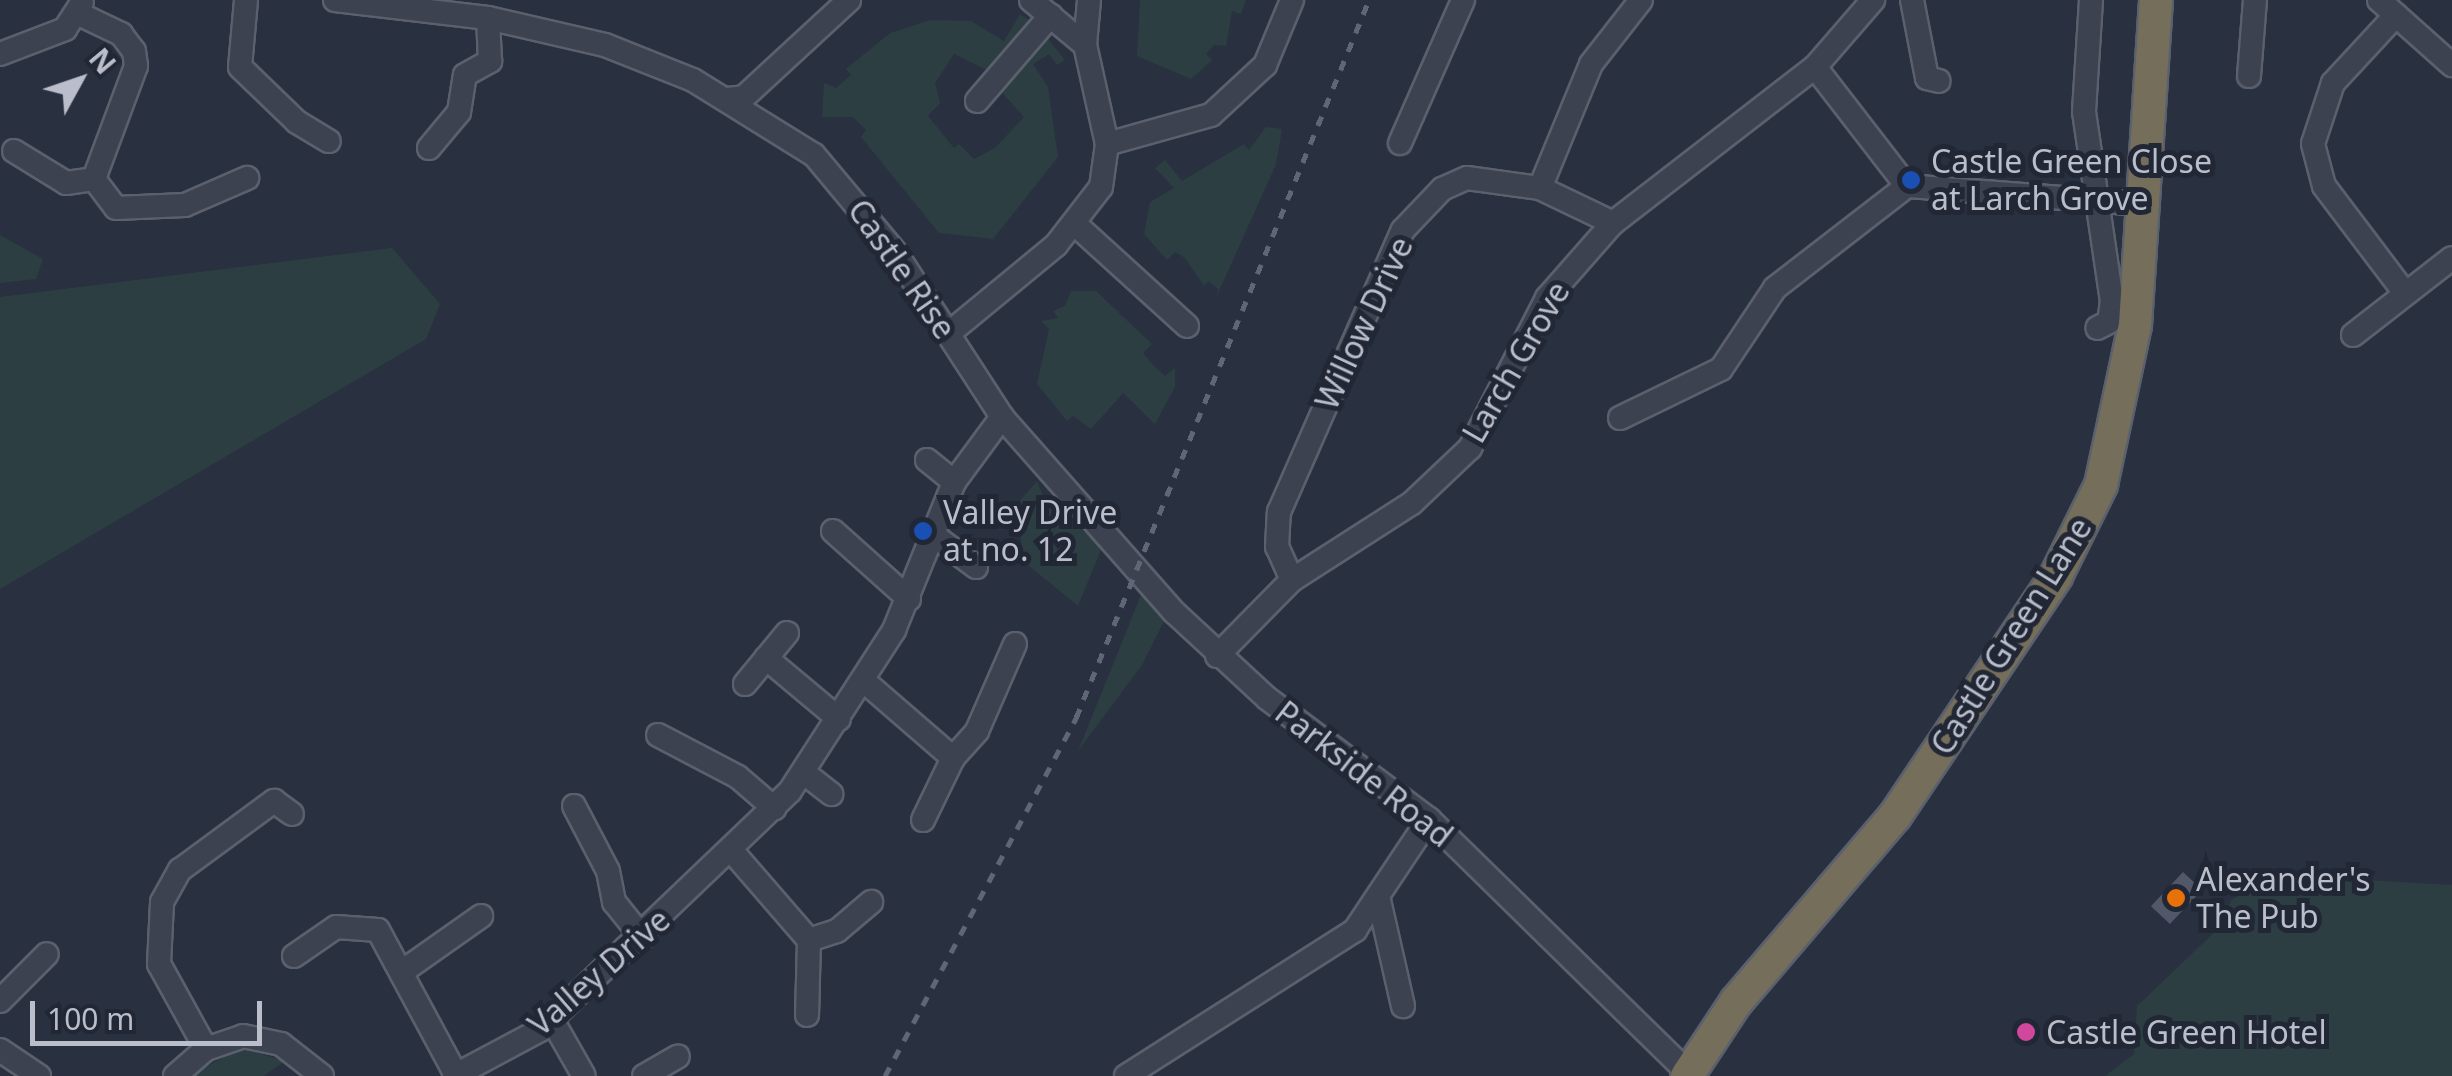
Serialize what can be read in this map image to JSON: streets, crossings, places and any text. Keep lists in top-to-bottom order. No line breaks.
{"streets":{"highway":["Castle Green Lane"],"street":["Castle Rise","Willow Drive","Larch Grove","Parkside Road","Valley Drive"]},"crossings":[["Castle Rise","Parkside Road"],["Castle Rise","Valley Drive"],["Willow Drive","Larch Grove"],["Larch Grove","Parkside Road"],["Castle Green Lane","Parkside Road"]],"places":["Castle Green Close at Larch Grove","Valley Drive at no. 12","Alexander's The Pub","Castle Green Hotel"],"scale_bar":"100 m","north":"top right"}
